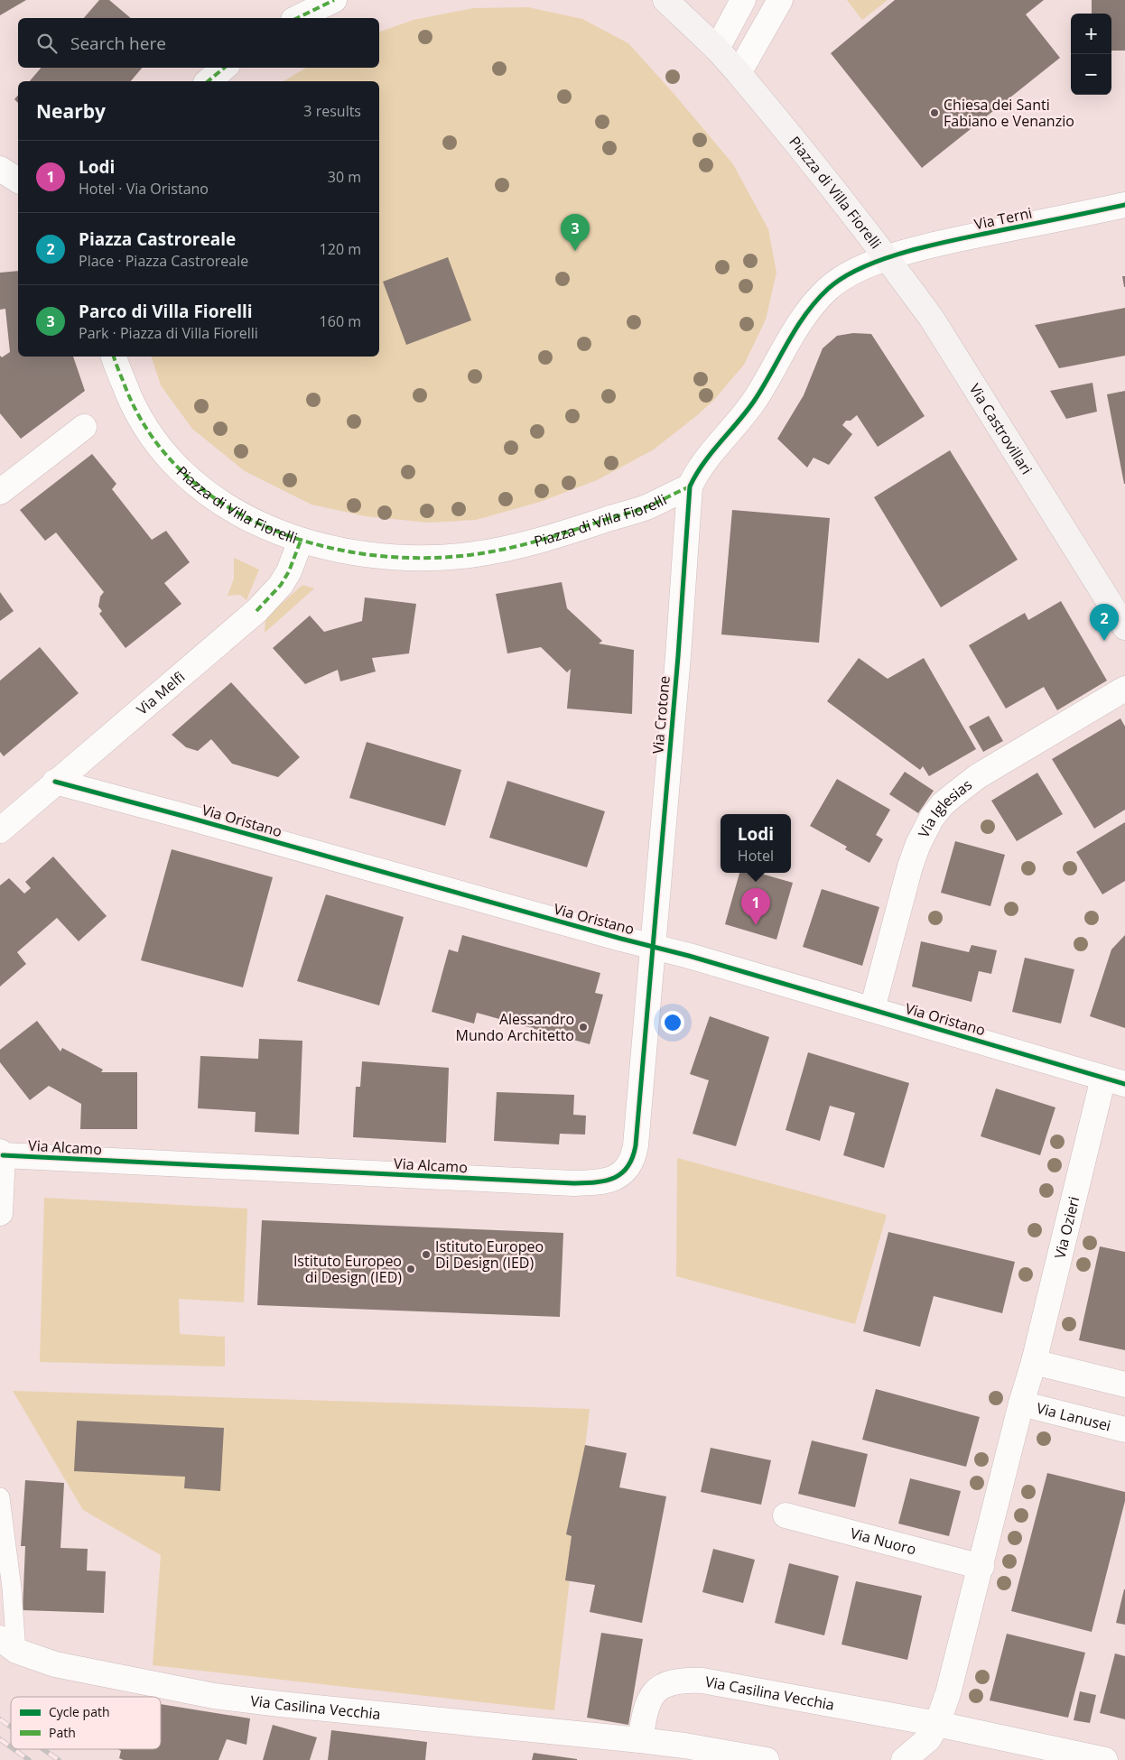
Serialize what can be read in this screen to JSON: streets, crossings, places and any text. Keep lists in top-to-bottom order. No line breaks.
{"streets":{"main road":["Piazza di Villa Fiorelli","Via Castrovillari"],"street":["Via Terni","Via Melfi","Via Crotone","Via Iglesias","Via Oristano","Via Alcamo","Via Ozieri","Via Lanusei","Via Nuoro","Via Casilina Vecchia"]},"crossings":[["Piazza di Villa Fiorelli","Via Terni"],["Piazza di Villa Fiorelli","Via Castrovillari"],["Piazza di Villa Fiorelli","Via Melfi"],["Piazza di Villa Fiorelli","Via Crotone"],["Via Terni","Via Castrovillari"],["Via Melfi","Via Oristano"],["Via Crotone","Via Oristano"],["Via Crotone","Via Alcamo"],["Via Iglesias","Via Oristano"],["Via Oristano","Via Alcamo"],["Via Oristano","Via Ozieri"]],"places":["Chiesa dei Santi Fabiano e Venanzio","Alessandro Mundo Architetto","Istituto Europeo Di Design (IED)","Istituto Europeo di Design (IED)"],"legend":["Cycle path","Path"],"page":{"map_buttons":["+","−"],"search":"Search here","heading":["Nearby","3 results"],"list":[{"mark":"1","name":"Lodi","note":"Hotel · Via Oristano","value":"30 m"},{"mark":"2","name":"Piazza Castroreale","note":"Place · Piazza Castroreale","value":"120 m"},{"mark":"3","name":"Parco di Villa Fiorelli","note":"Park · Piazza di Villa Fiorelli","value":"160 m"}],"pins":["3","2","1"],"popup":["Lodi","Hotel"]}}
